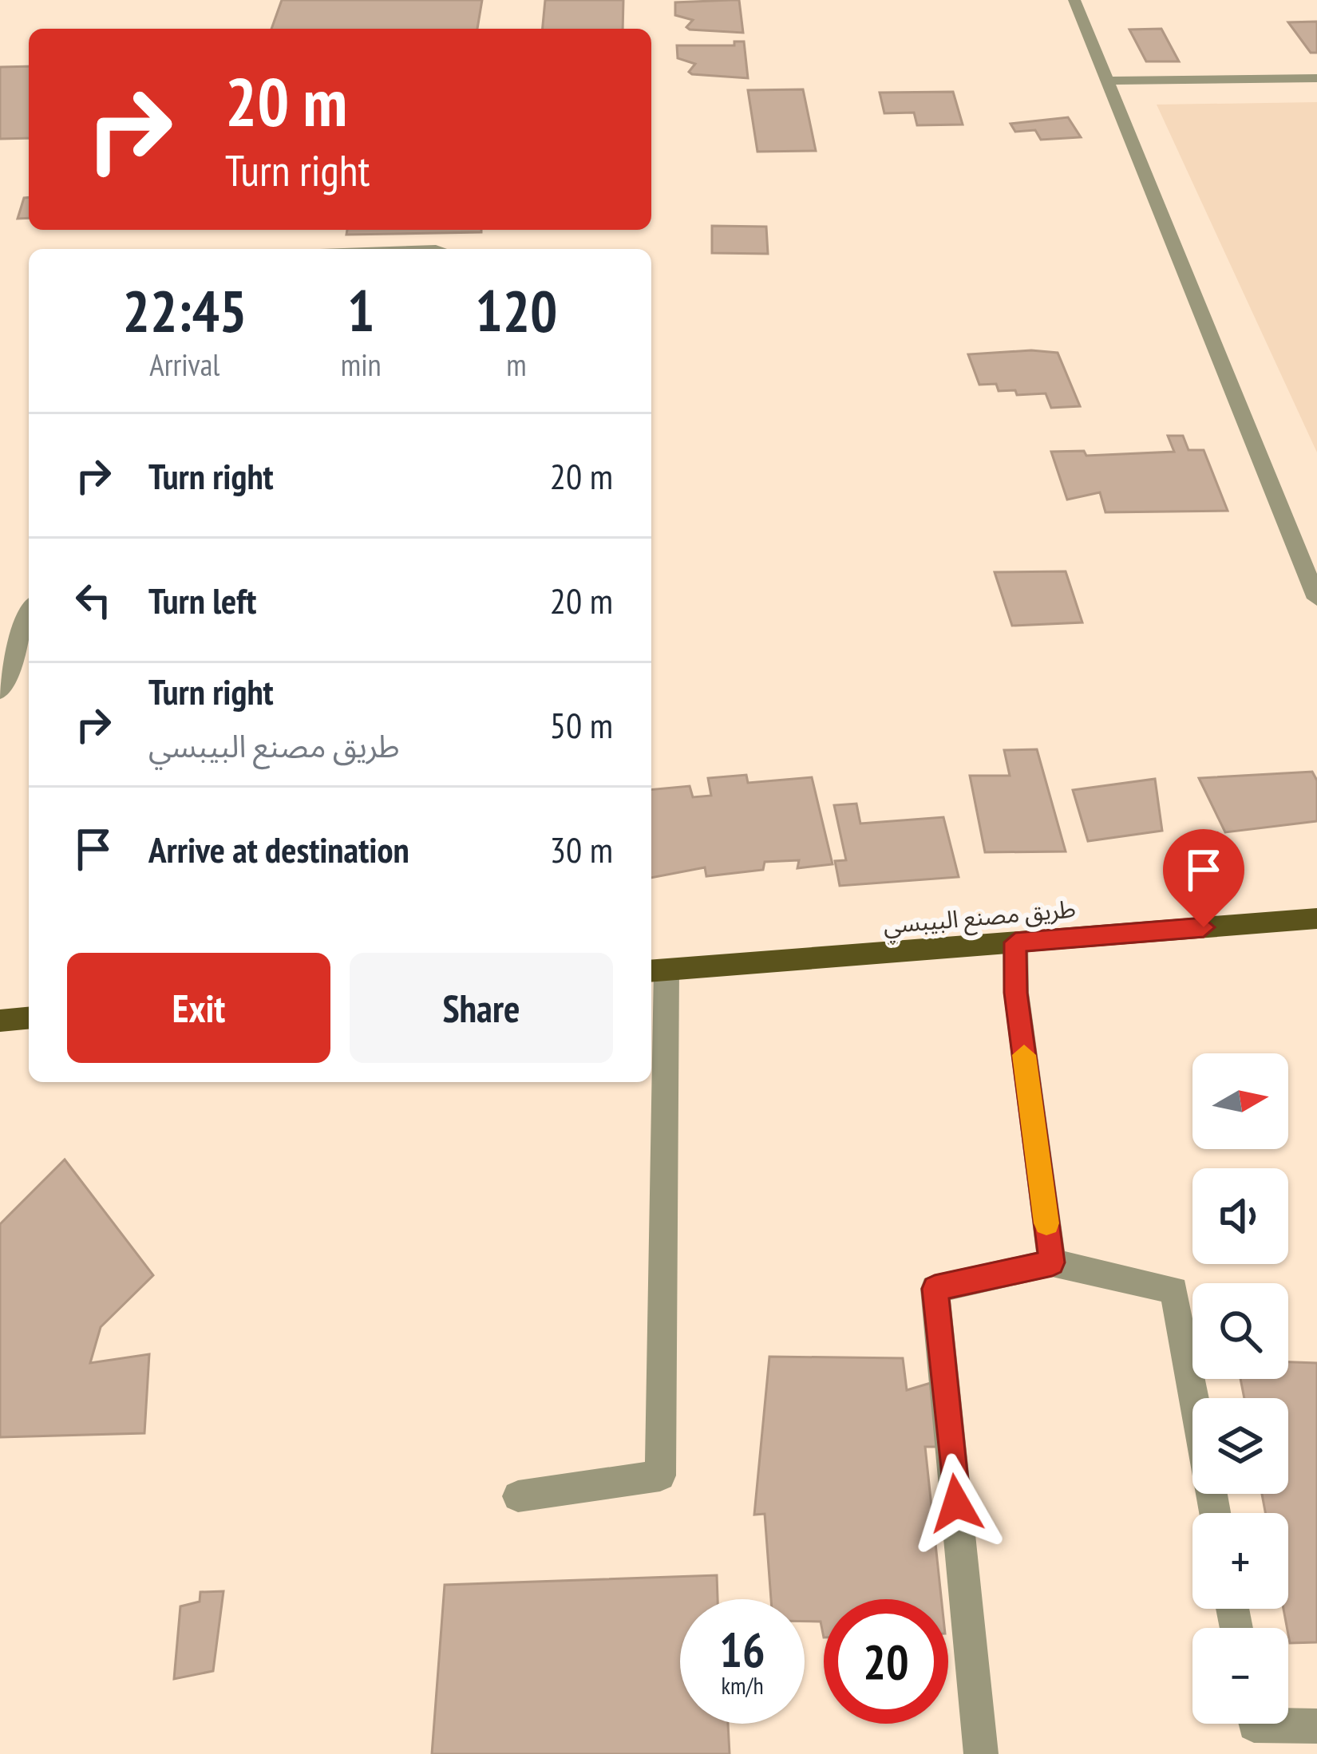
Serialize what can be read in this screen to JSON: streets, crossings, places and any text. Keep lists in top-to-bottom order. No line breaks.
{"streets":{"main road":["طريق مصنع البيبسي"]},"north":"right","page":{"turn":["20 m","Turn right"],"eta":["22:45","Arrival","1","min","120","m"],"list":[{"name":"Turn right","value":"20 m"},{"name":"Turn left","value":"20 m"},{"name":"Turn right","note":"طريق مصنع البيبسي","value":"50 m"},{"name":"Arrive at destination","value":"30 m"}],"buttons":["Exit","Share"],"map_buttons":["+","−"],"speed":"16 km/h","limit":"20"}}
